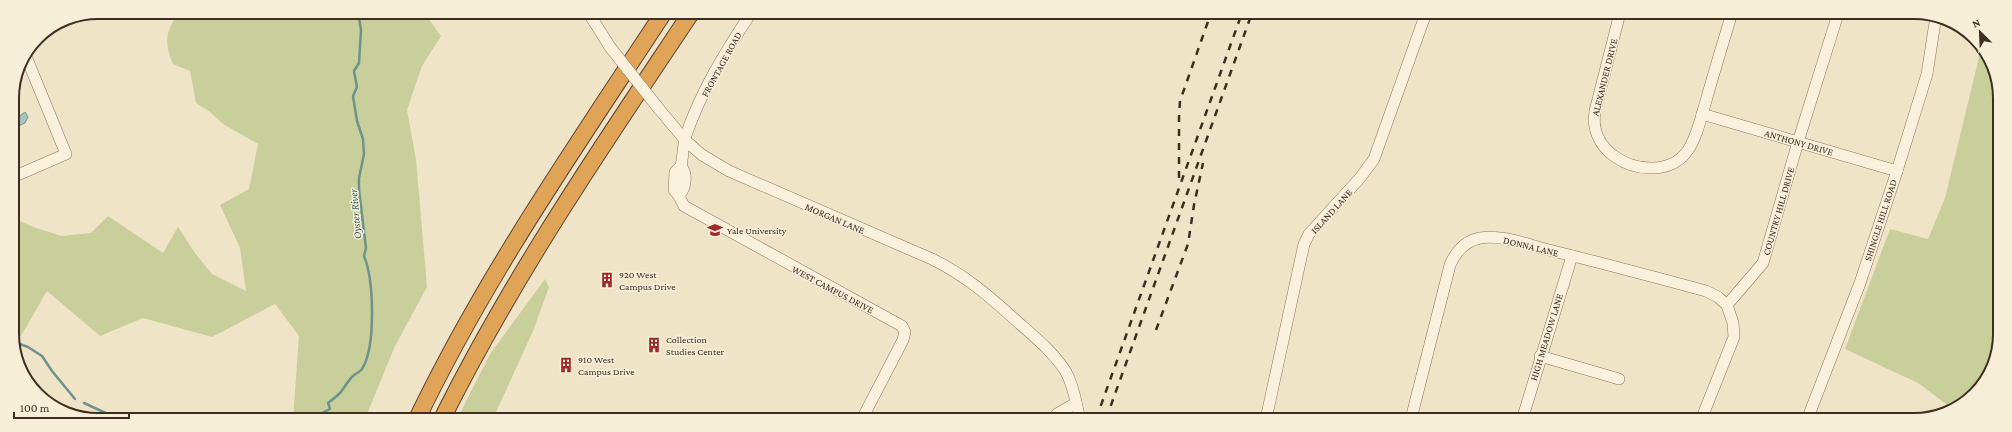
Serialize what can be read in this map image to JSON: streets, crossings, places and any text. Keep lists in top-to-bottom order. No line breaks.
{"streets":{"street":["FRONTAGE ROAD","ALEXANDER DRIVE","ANTHONY DRIVE","ISLAND LANE","COUNTRY HILL DRIVE","MORGAN LANE","SHINGLE HILL ROAD","DONNA LANE","WEST CAMPUS DRIVE","HIGH MEADOW LANE"]},"crossings":[["FRONTAGE ROAD","MORGAN LANE"],["FRONTAGE ROAD","WEST CAMPUS DRIVE"],["ALEXANDER DRIVE","ANTHONY DRIVE"],["ANTHONY DRIVE","COUNTRY HILL DRIVE"],["ANTHONY DRIVE","SHINGLE HILL ROAD"],["COUNTRY HILL DRIVE","DONNA LANE"],["MORGAN LANE","WEST CAMPUS DRIVE"],["DONNA LANE","HIGH MEADOW LANE"]],"water":["Oyster River"],"places":{"school or university":["Yale University"],"building":["920 West Campus Drive","Collection Studies Center","910 West Campus Drive"]},"scale_bar":"100 m","north":"top left"}
